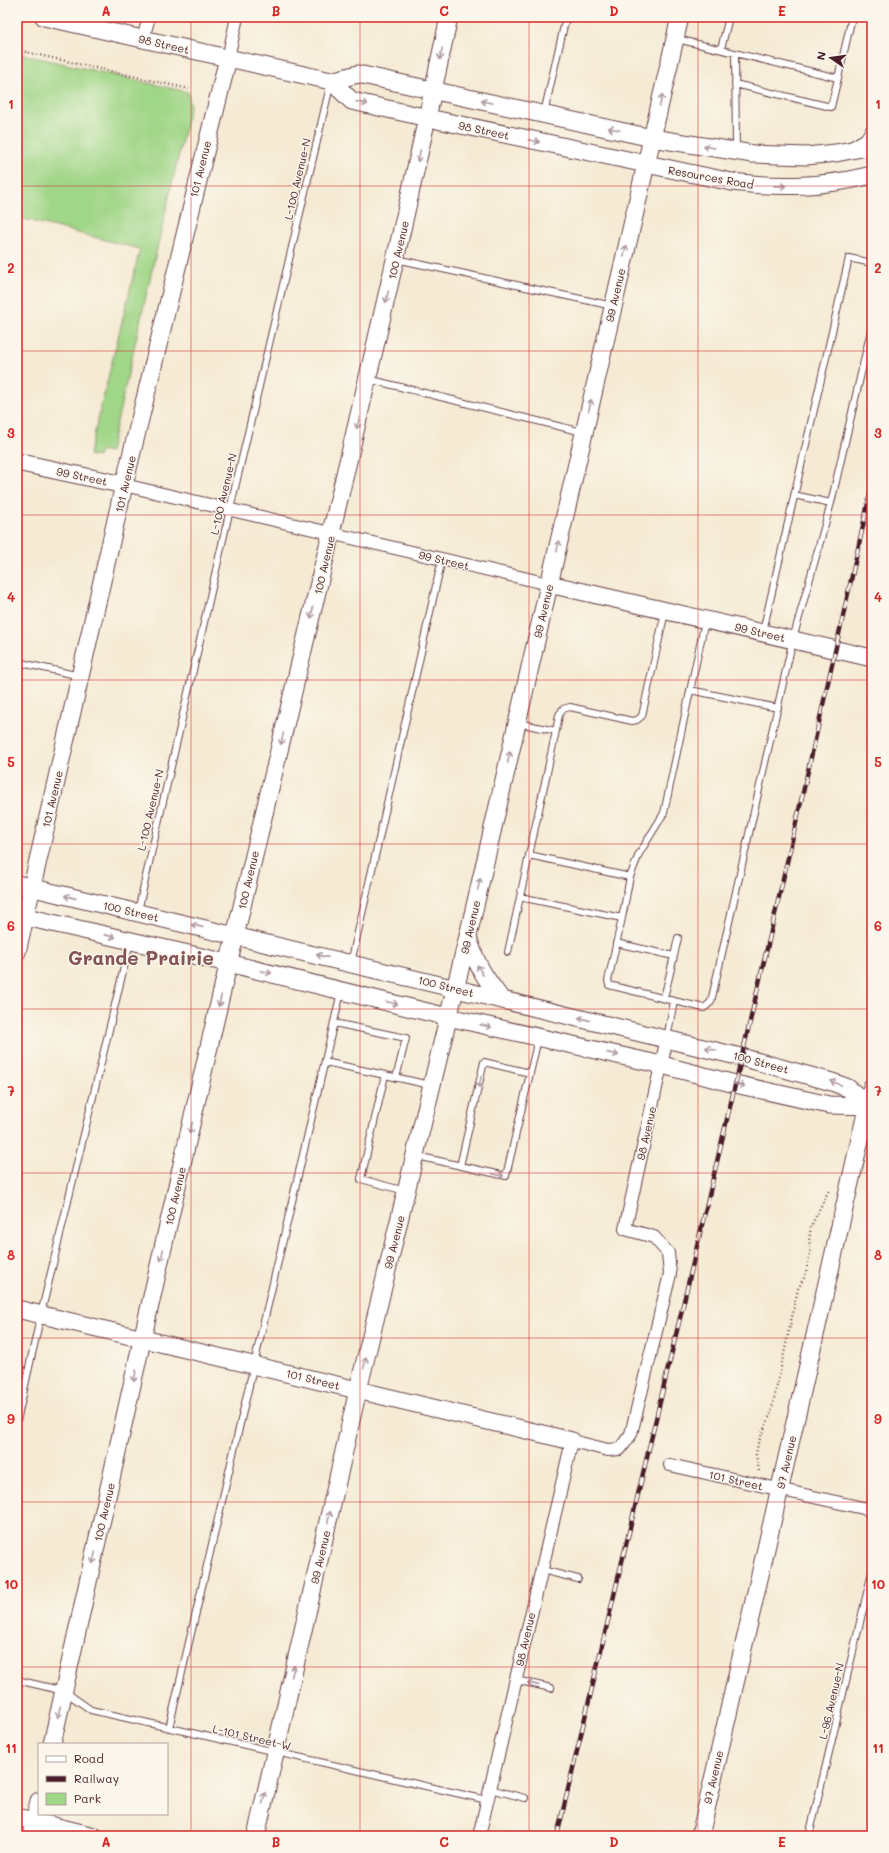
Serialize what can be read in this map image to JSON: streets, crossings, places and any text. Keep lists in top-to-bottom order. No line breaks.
{"streets":{"main road":["98 Street","101 Avenue","Resources Road","100 Avenue","99 Avenue","99 Street","100 Street","101 Street","97 Avenue"],"street":["98 Avenue"],"lane":["L-100 Avenue-N","L-96 Avenue-N","L-101 Street-W"]},"crossings":[["98 Street","101 Avenue"],["98 Street","Resources Road"],["98 Street","L-100 Avenue-N"],["98 Street","100 Avenue"],["98 Street","99 Avenue"],["101 Avenue","99 Street"],["101 Avenue","100 Street"],["Resources Road","99 Avenue"],["L-100 Avenue-N","99 Street"],["L-100 Avenue-N","100 Street"],["100 Avenue","99 Street"],["100 Avenue","100 Street"],["100 Avenue","101 Street"],["100 Avenue","L-101 Street-W"],["99 Avenue","99 Street"],["99 Avenue","100 Street"],["99 Avenue","101 Street"],["99 Avenue","L-101 Street-W"],["100 Street","98 Avenue"],["100 Street","97 Avenue"],["98 Avenue","101 Street"],["98 Avenue","L-101 Street-W"],["101 Street","97 Avenue"]],"one_way":["100 Avenue","99 Avenue"],"districts":["Grande Prairie"],"legend":["Road","Railway","Park"],"north":"left","grid":{"columns":["A","B","C","D","E"],"rows":["1","2","3","4","5","6","7","8","9","10","11"]}}
